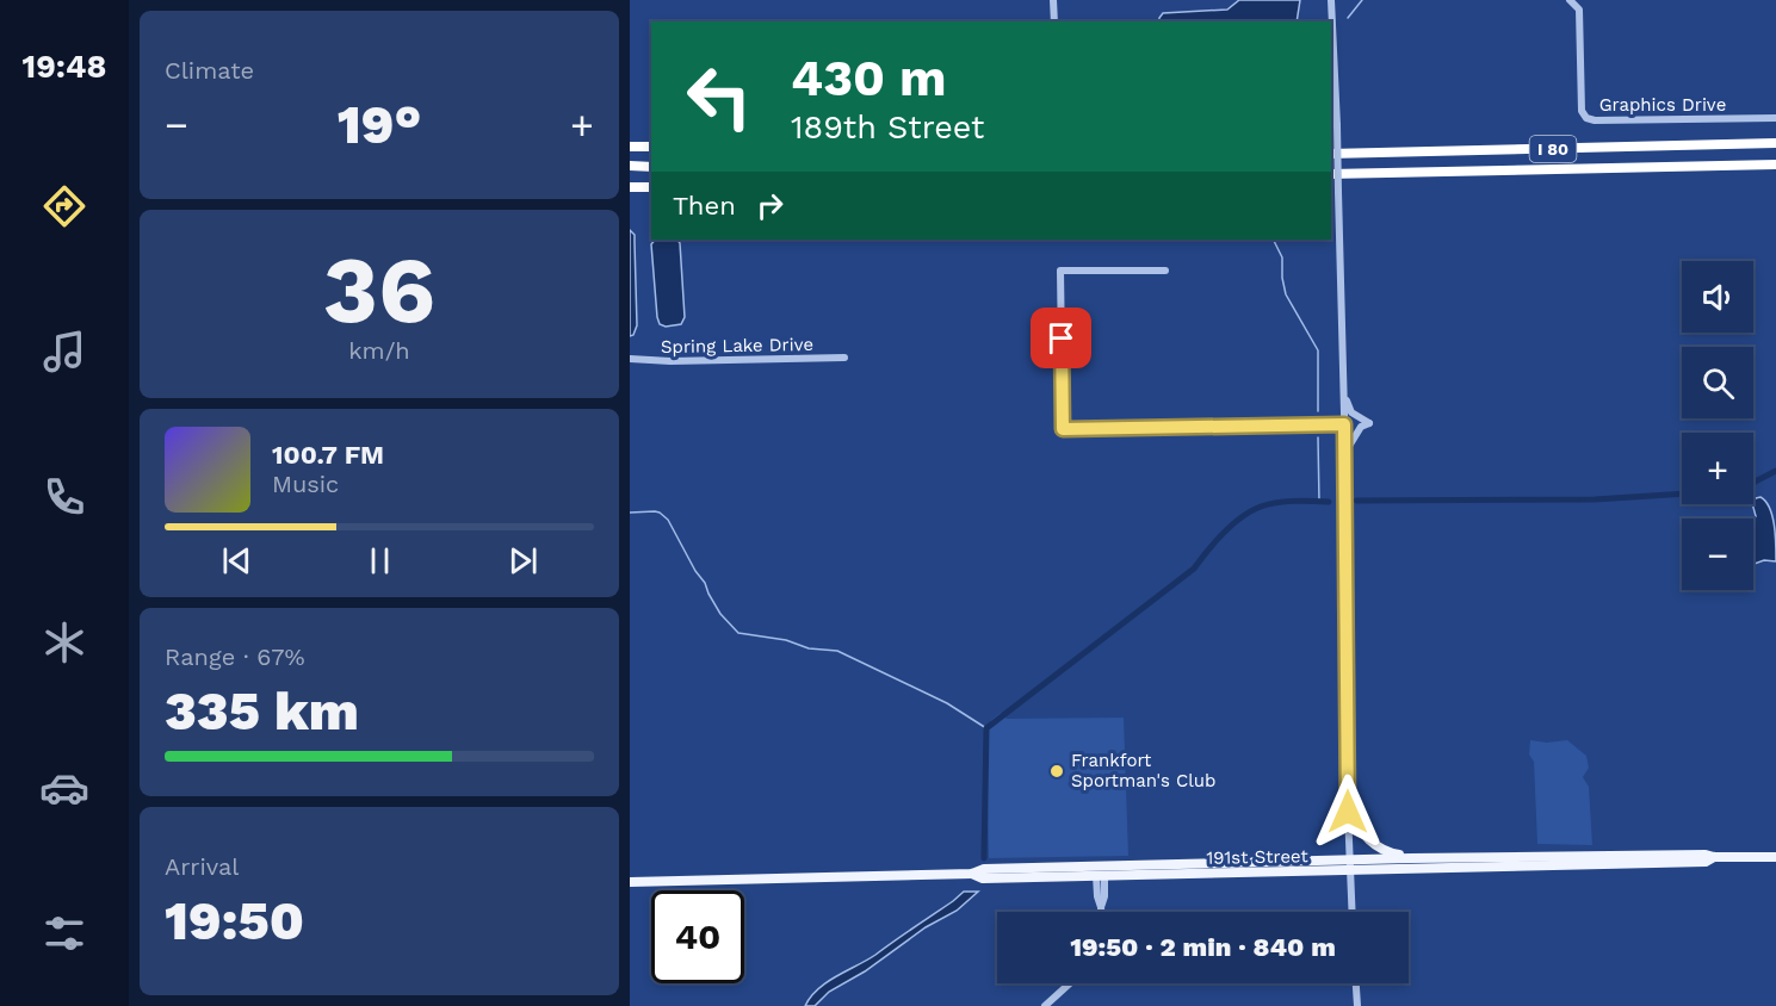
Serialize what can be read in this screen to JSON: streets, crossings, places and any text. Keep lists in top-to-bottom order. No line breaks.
{"streets":{"highway":["I 80"],"main road":["191st Street"],"street":["Graphics Drive","Spring Lake Drive"]},"places":["Frankfort Sportman's Club"],"page":{"tabs":"19:48","tile":["Climate",["36","km/h"],["Range · 67%","335 km"],["Arrival","19:50"]],"turn":["430 m","189th Street"],"heat":["−","19°","+"],"then":"Then","map_buttons":["+","−"],"song":["100.7 FM","Music"],"limit":"40","trip":"19:50 · 2 min · 840 m"}}
